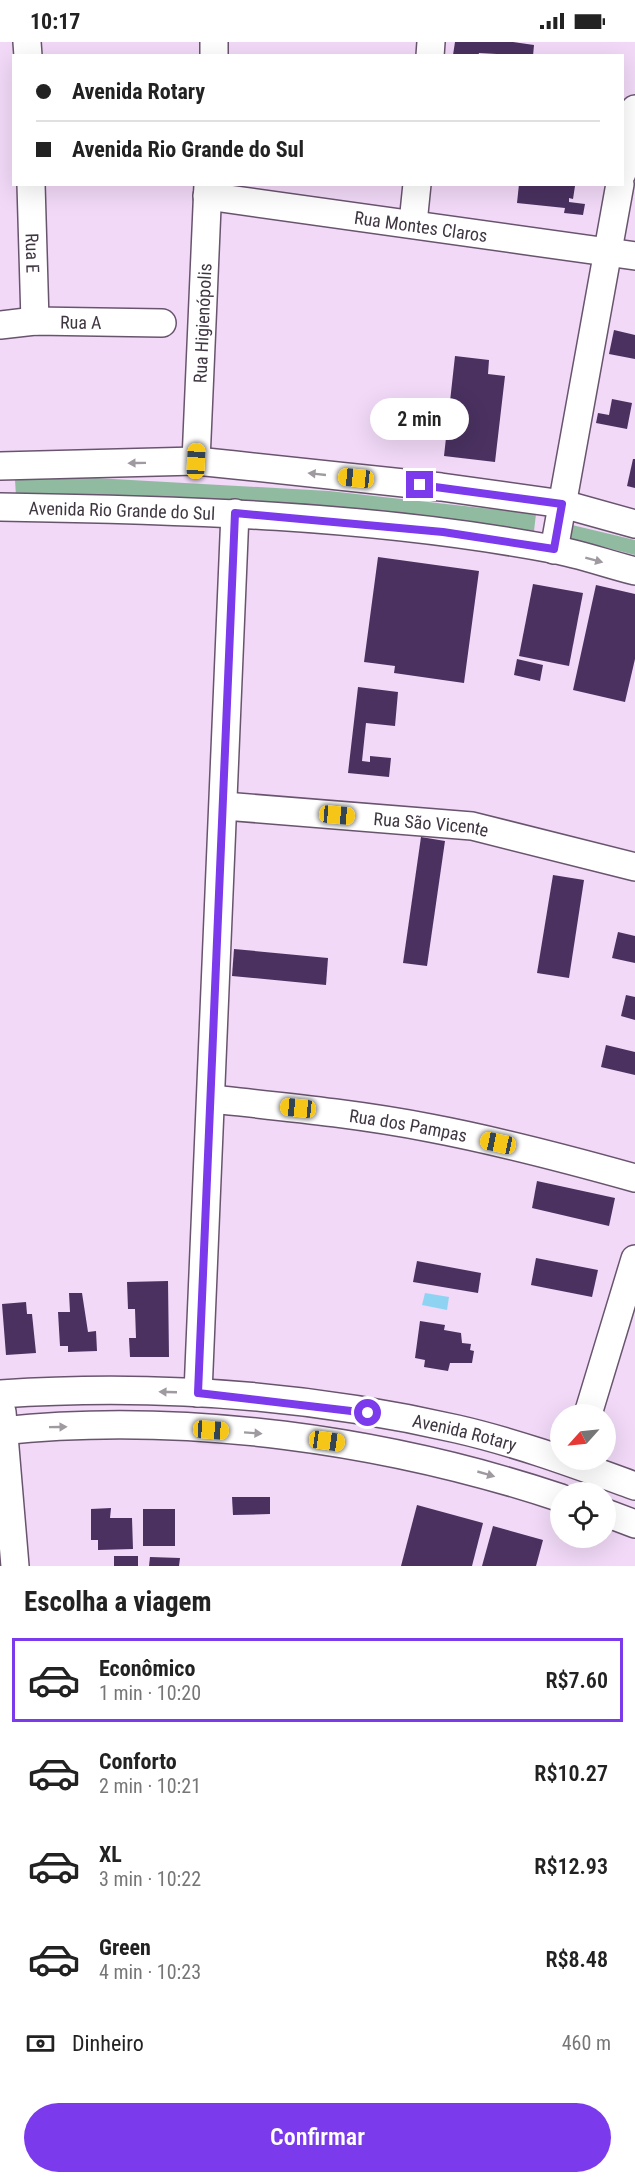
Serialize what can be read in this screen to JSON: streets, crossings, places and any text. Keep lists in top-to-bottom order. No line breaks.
{"streets":{"street":["Rua Montes Claros","Rua E","Rua A","Rua Higienópolis","Avenida Rio Grande do Sul","Rua São Vicente","Rua dos Pampas","Avenida Rotary"]},"crossings":[["Rua Montes Claros","Rua Higienópolis"],["Rua E","Rua A"]],"north":"bottom left","page":{"status":"10:17","banner":["Avenida Rotary","Avenida Rio Grande do Sul"],"bubble":"2 min","heading":"Escolha a viagem","list":[{"name":"Econômico","note":"1 min · 10:20","value":"R$7.60"},{"name":"Conforto","note":"2 min · 10:21","value":"R$10.27"},{"name":"XL","note":"3 min · 10:22","value":"R$12.93"},{"name":"Green","note":"4 min · 10:23","value":"R$8.48"}],"pay":["Dinheiro","460 m"],"buttons":"Confirmar"}}
